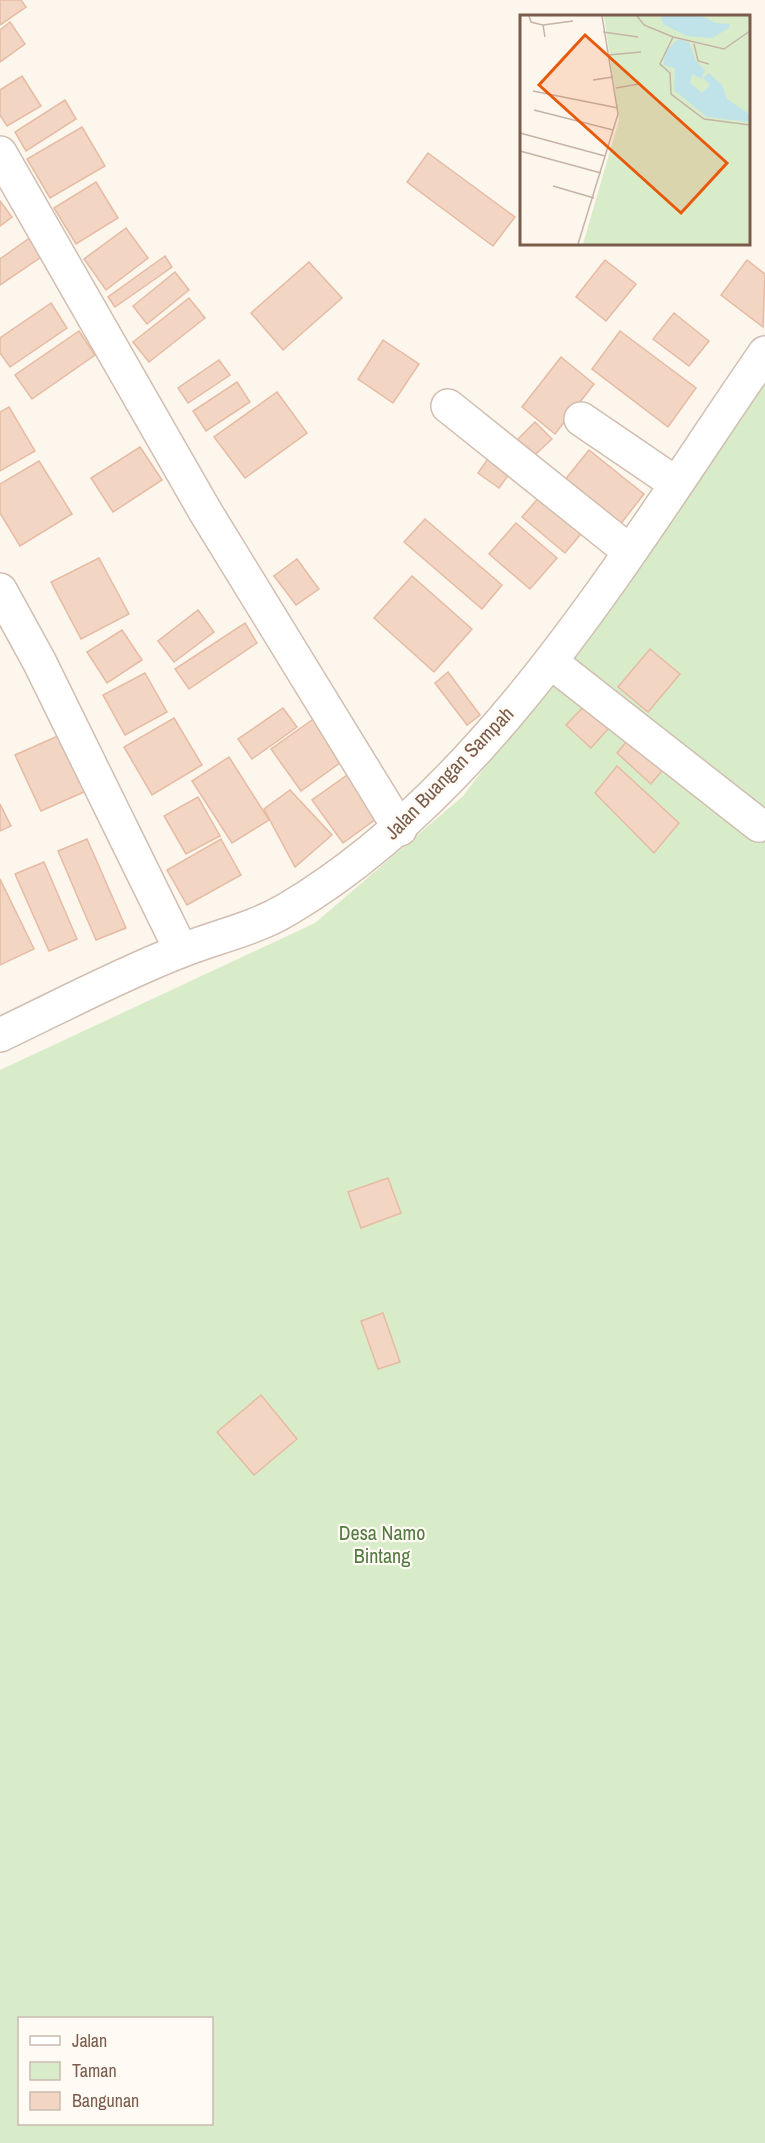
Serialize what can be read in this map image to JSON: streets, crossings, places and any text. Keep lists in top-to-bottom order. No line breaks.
{"streets":{"street":["Jalan Buangan Sampah"]},"parks":["Desa Namo Bintang"],"legend":["Jalan","Taman","Bangunan"]}
